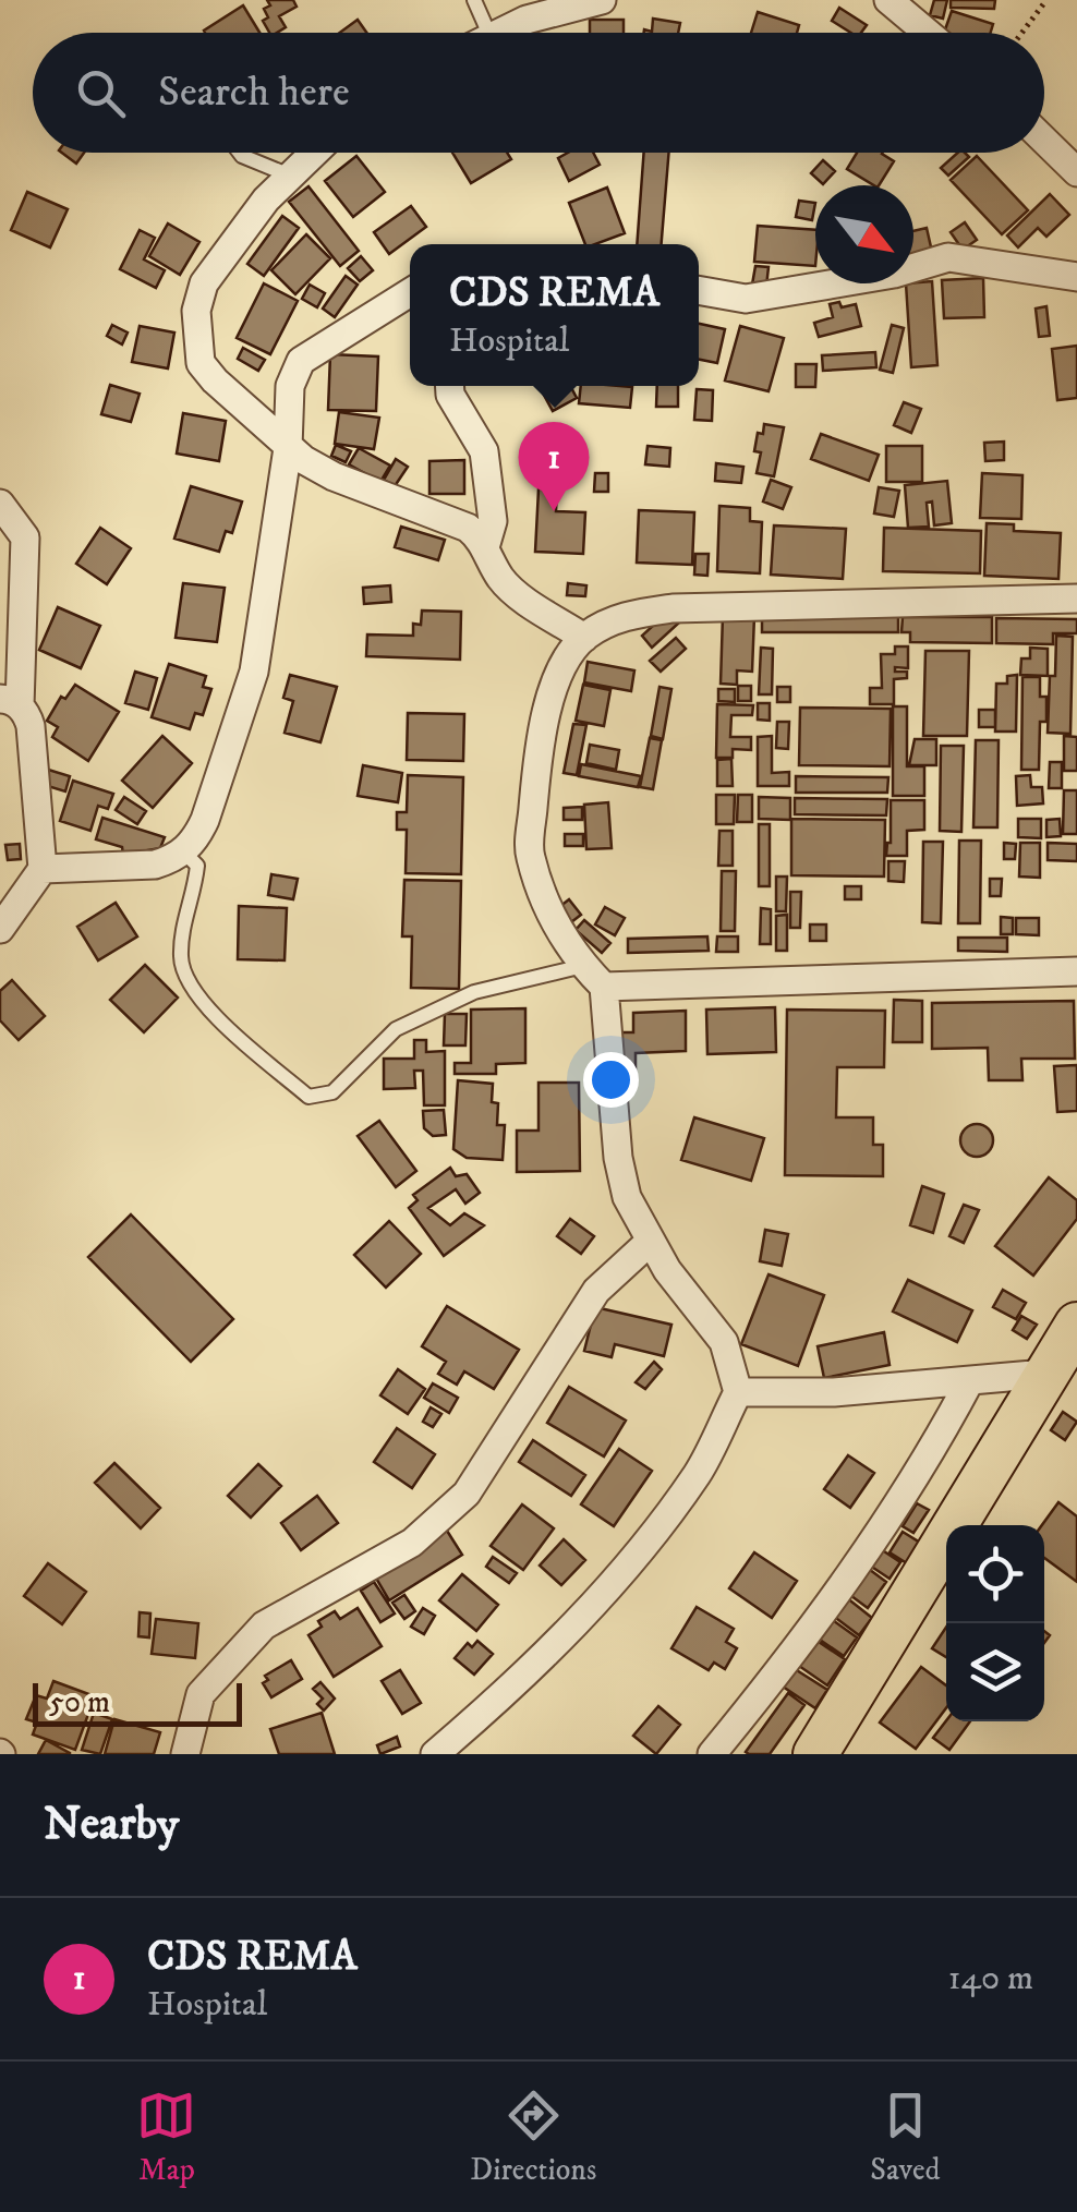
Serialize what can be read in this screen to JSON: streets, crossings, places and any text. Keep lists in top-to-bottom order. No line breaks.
{"scale_bar":"50 m","north":"bottom right","page":{"search":"Search here","popup":["CDS REMA","Hospital"],"pins":"1","scale":"50 m","heading":"Nearby","list":[{"mark":"1","name":"CDS REMA","note":"Hospital","value":"140 m"}],"nav":["Map","Directions","Saved"]}}
